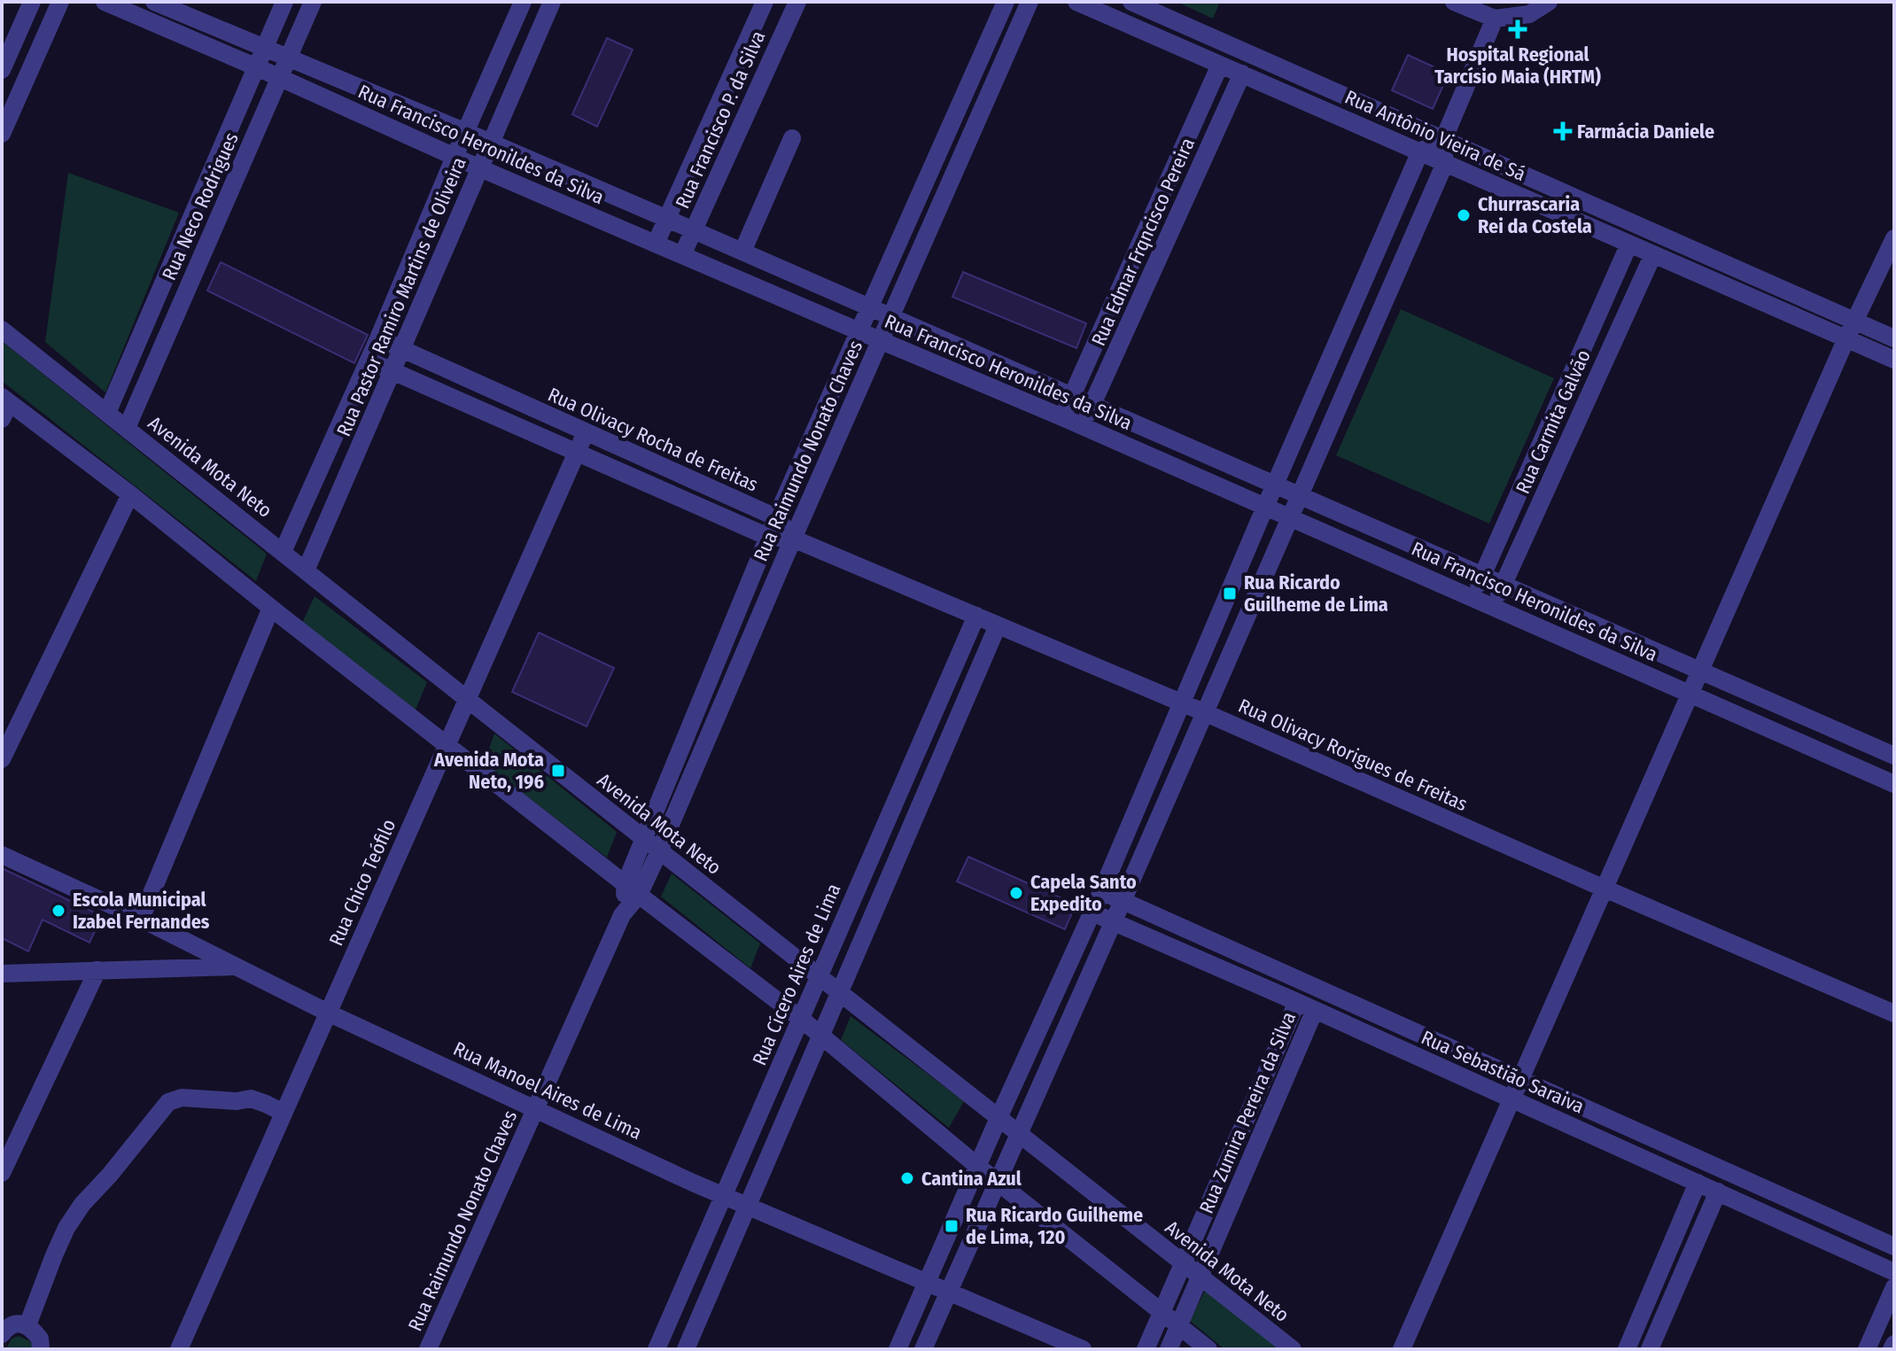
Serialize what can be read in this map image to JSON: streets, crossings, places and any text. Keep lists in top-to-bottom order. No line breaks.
{"streets":{"street":["Rua Francisco P. da Silva","Rua Antônio Vieira de Sá","Rua Francisco Heronildes da Silva","Rua Neco Rodrigues","Rua Edmar Frqncisco Pereira","Rua Pastor Ramiro Martins de Oliveira","Rua Carmita Galvão","Rua Olivacy Rocha de Freitas","Rua Raimundo Nonato Chaves","Avenida Mota Neto","Rua Olivacy Rorigues de Freitas","Rua Chico Teófilo","Rua Cícero Aires de Lima","Rua Sebastião Saraiva","Rua Manoel Aires de Lima","Rua Zumira Pereira da Silva"]},"crossings":[["Rua Francisco P. da Silva","Rua Francisco Heronildes da Silva"],["Rua Antônio Vieira de Sá","Rua Edmar Frqncisco Pereira"],["Rua Antônio Vieira de Sá","Rua Carmita Galvão"],["Rua Francisco Heronildes da Silva","Rua Neco Rodrigues"],["Rua Francisco Heronildes da Silva","Rua Edmar Frqncisco Pereira"],["Rua Francisco Heronildes da Silva","Rua Pastor Ramiro Martins de Oliveira"],["Rua Francisco Heronildes da Silva","Rua Carmita Galvão"],["Rua Francisco Heronildes da Silva","Rua Raimundo Nonato Chaves"],["Rua Neco Rodrigues","Avenida Mota Neto"],["Rua Pastor Ramiro Martins de Oliveira","Rua Olivacy Rocha de Freitas"],["Rua Pastor Ramiro Martins de Oliveira","Avenida Mota Neto"],["Rua Olivacy Rocha de Freitas","Rua Raimundo Nonato Chaves"],["Rua Olivacy Rocha de Freitas","Rua Olivacy Rorigues de Freitas"],["Rua Olivacy Rocha de Freitas","Rua Chico Teófilo"],["Rua Raimundo Nonato Chaves","Avenida Mota Neto"],["Rua Raimundo Nonato Chaves","Rua Olivacy Rorigues de Freitas"],["Rua Raimundo Nonato Chaves","Rua Manoel Aires de Lima"],["Avenida Mota Neto","Rua Chico Teófilo"],["Avenida Mota Neto","Rua Cícero Aires de Lima"],["Avenida Mota Neto","Rua Zumira Pereira da Silva"],["Rua Olivacy Rorigues de Freitas","Rua Cícero Aires de Lima"],["Rua Chico Teófilo","Rua Manoel Aires de Lima"],["Rua Cícero Aires de Lima","Rua Manoel Aires de Lima"],["Rua Sebastião Saraiva","Rua Zumira Pereira da Silva"]],"places":{"health":["Hospital Regional Tarcísio Maia (HRTM)","Farmácia Daniele"],"other":["Churrascaria Rei da Costela","Capela Santo Expedito","Escola Municipal Izabel Fernandes","Cantina Azul"],"transit":["Rua Ricardo Guilheme de Lima","Avenida Mota Neto, 196","Rua Ricardo Guilheme de Lima, 120"]}}
